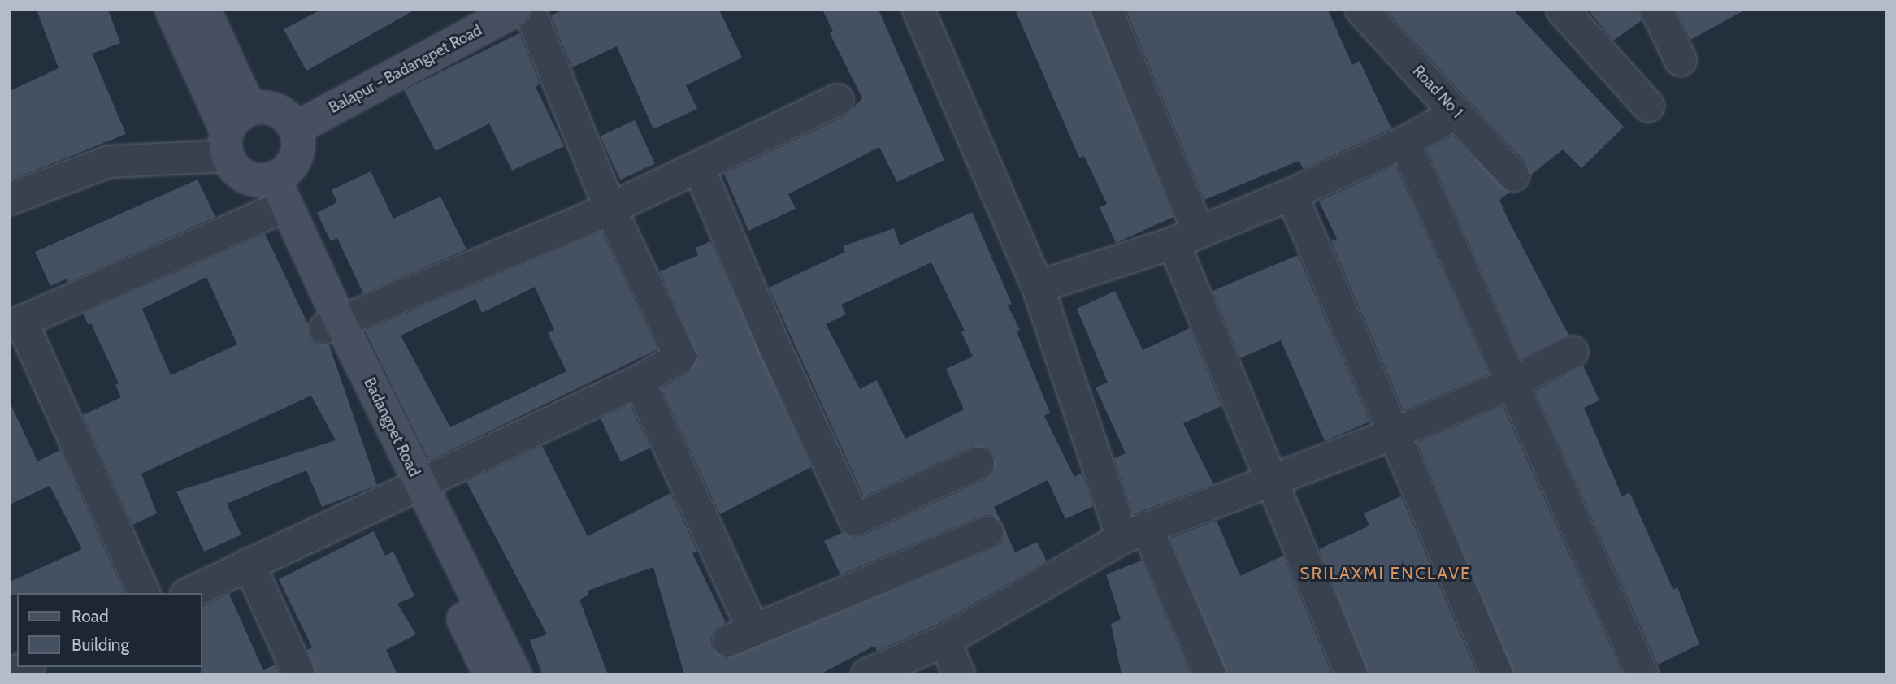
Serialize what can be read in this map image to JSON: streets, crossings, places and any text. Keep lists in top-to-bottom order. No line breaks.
{"streets":{"main road":["Balapur - Badangpet Road","Badangpet Road"],"street":["Road No 1"]},"crossings":[["Balapur - Badangpet Road","Badangpet Road"]],"districts":["SRILAXMI ENCLAVE"],"legend":["Road","Building"]}
